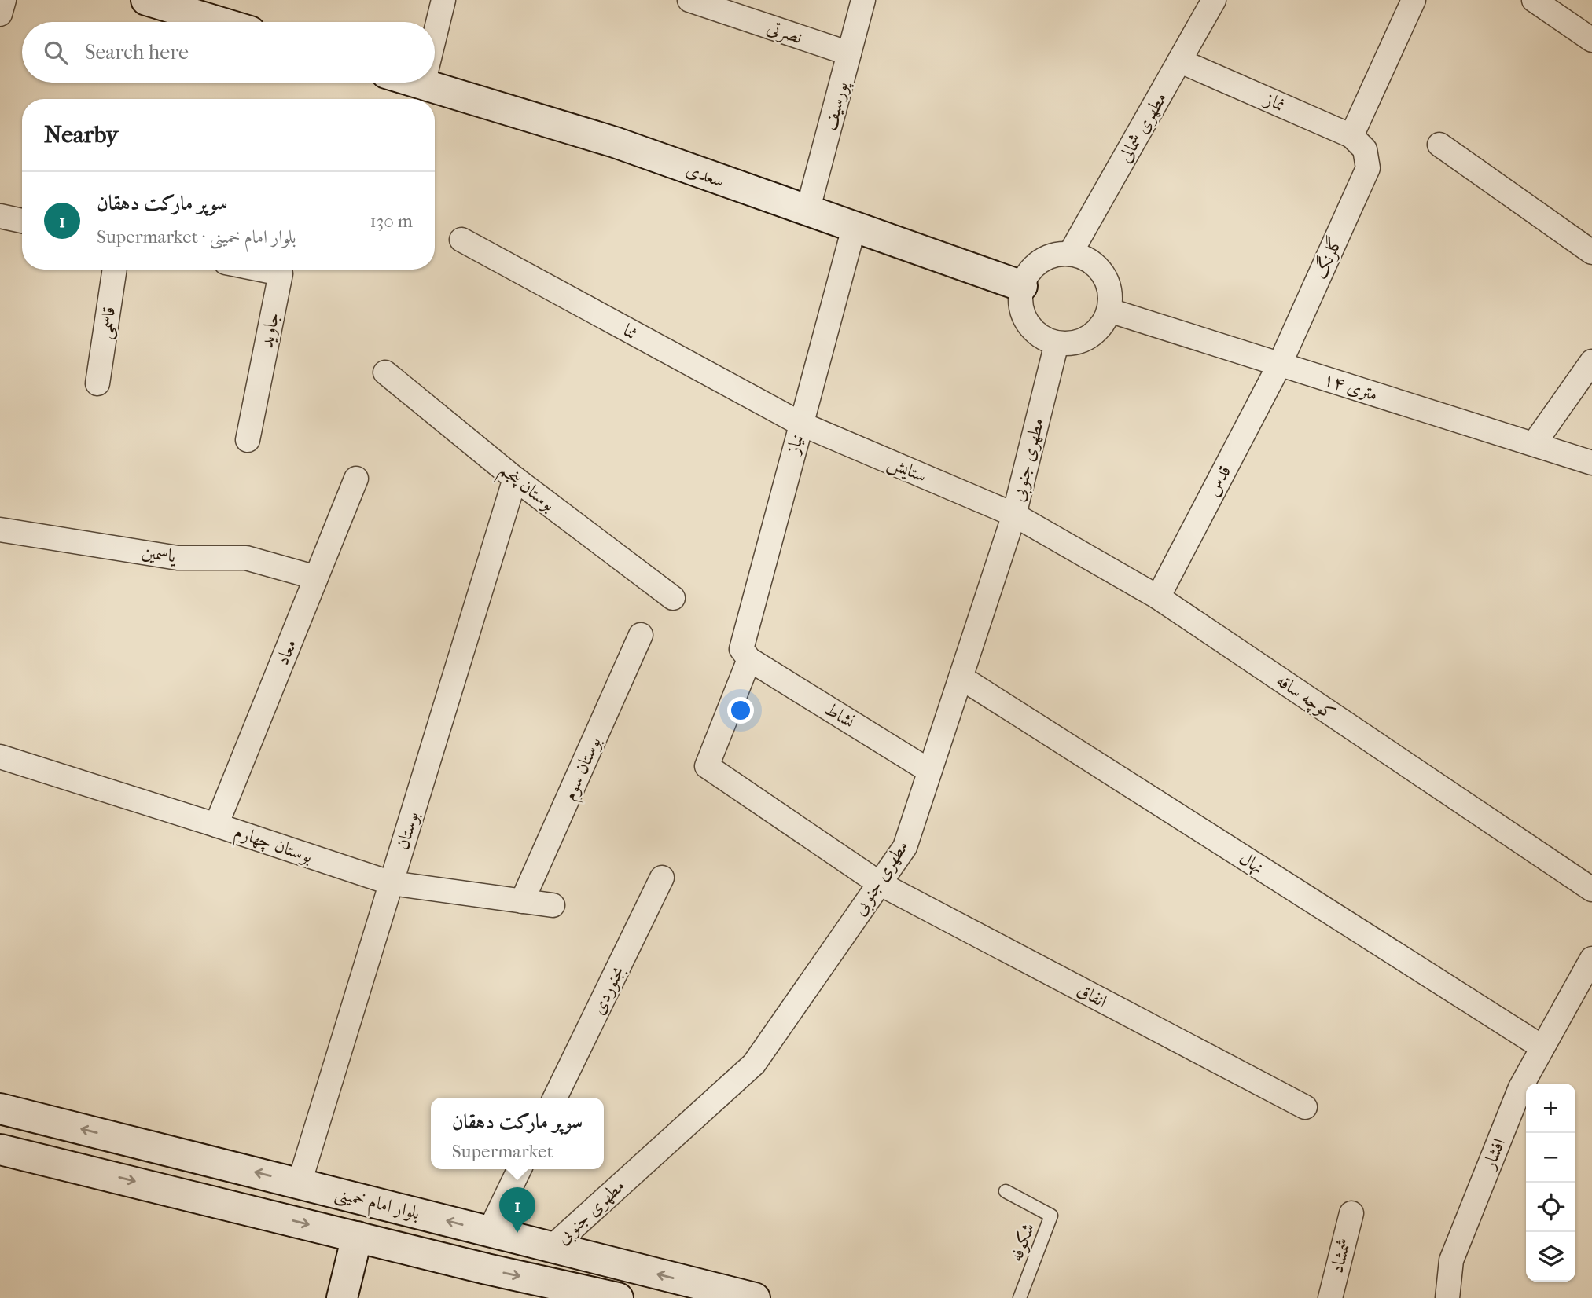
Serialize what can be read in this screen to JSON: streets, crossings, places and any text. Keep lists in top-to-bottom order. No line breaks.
{"streets":{"street":["نصرتی","نماز","پورسیف","مطهری شمالی","سعدی","گلرنگ","قاسمی","جاوید","ثنا","متری ۱۴","نیاز","مطهری جنوبی","ستایش","قدس","بوستان پنجم","یاسمین","معاد","کوچه ساقه","نشاط","بوستان سوم","بوستان","بوستان چهارم","نهال","بجنوردی","انفاق","افشار","بلوار امام خمینی","شمشاد"],"lane":["شکوفه"]},"crossings":[["نصرتی","پورسیف"],["نماز","مطهری شمالی"],["نماز","گلرنگ"],["پورسیف","سعدی"],["مطهری شمالی","سعدی"],["مطهری شمالی","متری ۱۴"],["مطهری شمالی","مطهری جنوبی"],["سعدی","متری ۱۴"],["سعدی","نیاز"],["سعدی","مطهری جنوبی"],["گلرنگ","متری ۱۴"],["گلرنگ","قدس"],["ثنا","نیاز"],["ثنا","ستایش"],["متری ۱۴","مطهری جنوبی"],["متری ۱۴","قدس"],["نیاز","ستایش"],["نیاز","نشاط"],["نیاز","انفاق"],["مطهری جنوبی","ستایش"],["مطهری جنوبی","کوچه ساقه"],["مطهری جنوبی","نشاط"],["مطهری جنوبی","نهال"],["مطهری جنوبی","انفاق"],["مطهری جنوبی","بلوار امام خمینی"],["ستایش","کوچه ساقه"],["قدس","کوچه ساقه"],["بوستان پنجم","بوستان"],["یاسمین","معاد"],["معاد","بوستان چهارم"],["نشاط","انفاق"],["بوستان سوم","بوستان چهارم"],["بوستان","بوستان چهارم"],["بوستان","بلوار امام خمینی"],["نهال","افشار"]],"page":{"search":"Search here","heading":"Nearby","list":[{"mark":"1","name":"سوپر مارکت دهقان","note":"Supermarket · بلوار امام خمینی","value":"130 m"}],"map_buttons":["+","−"],"popup":["سوپر مارکت دهقان","Supermarket"],"pins":"1"}}
